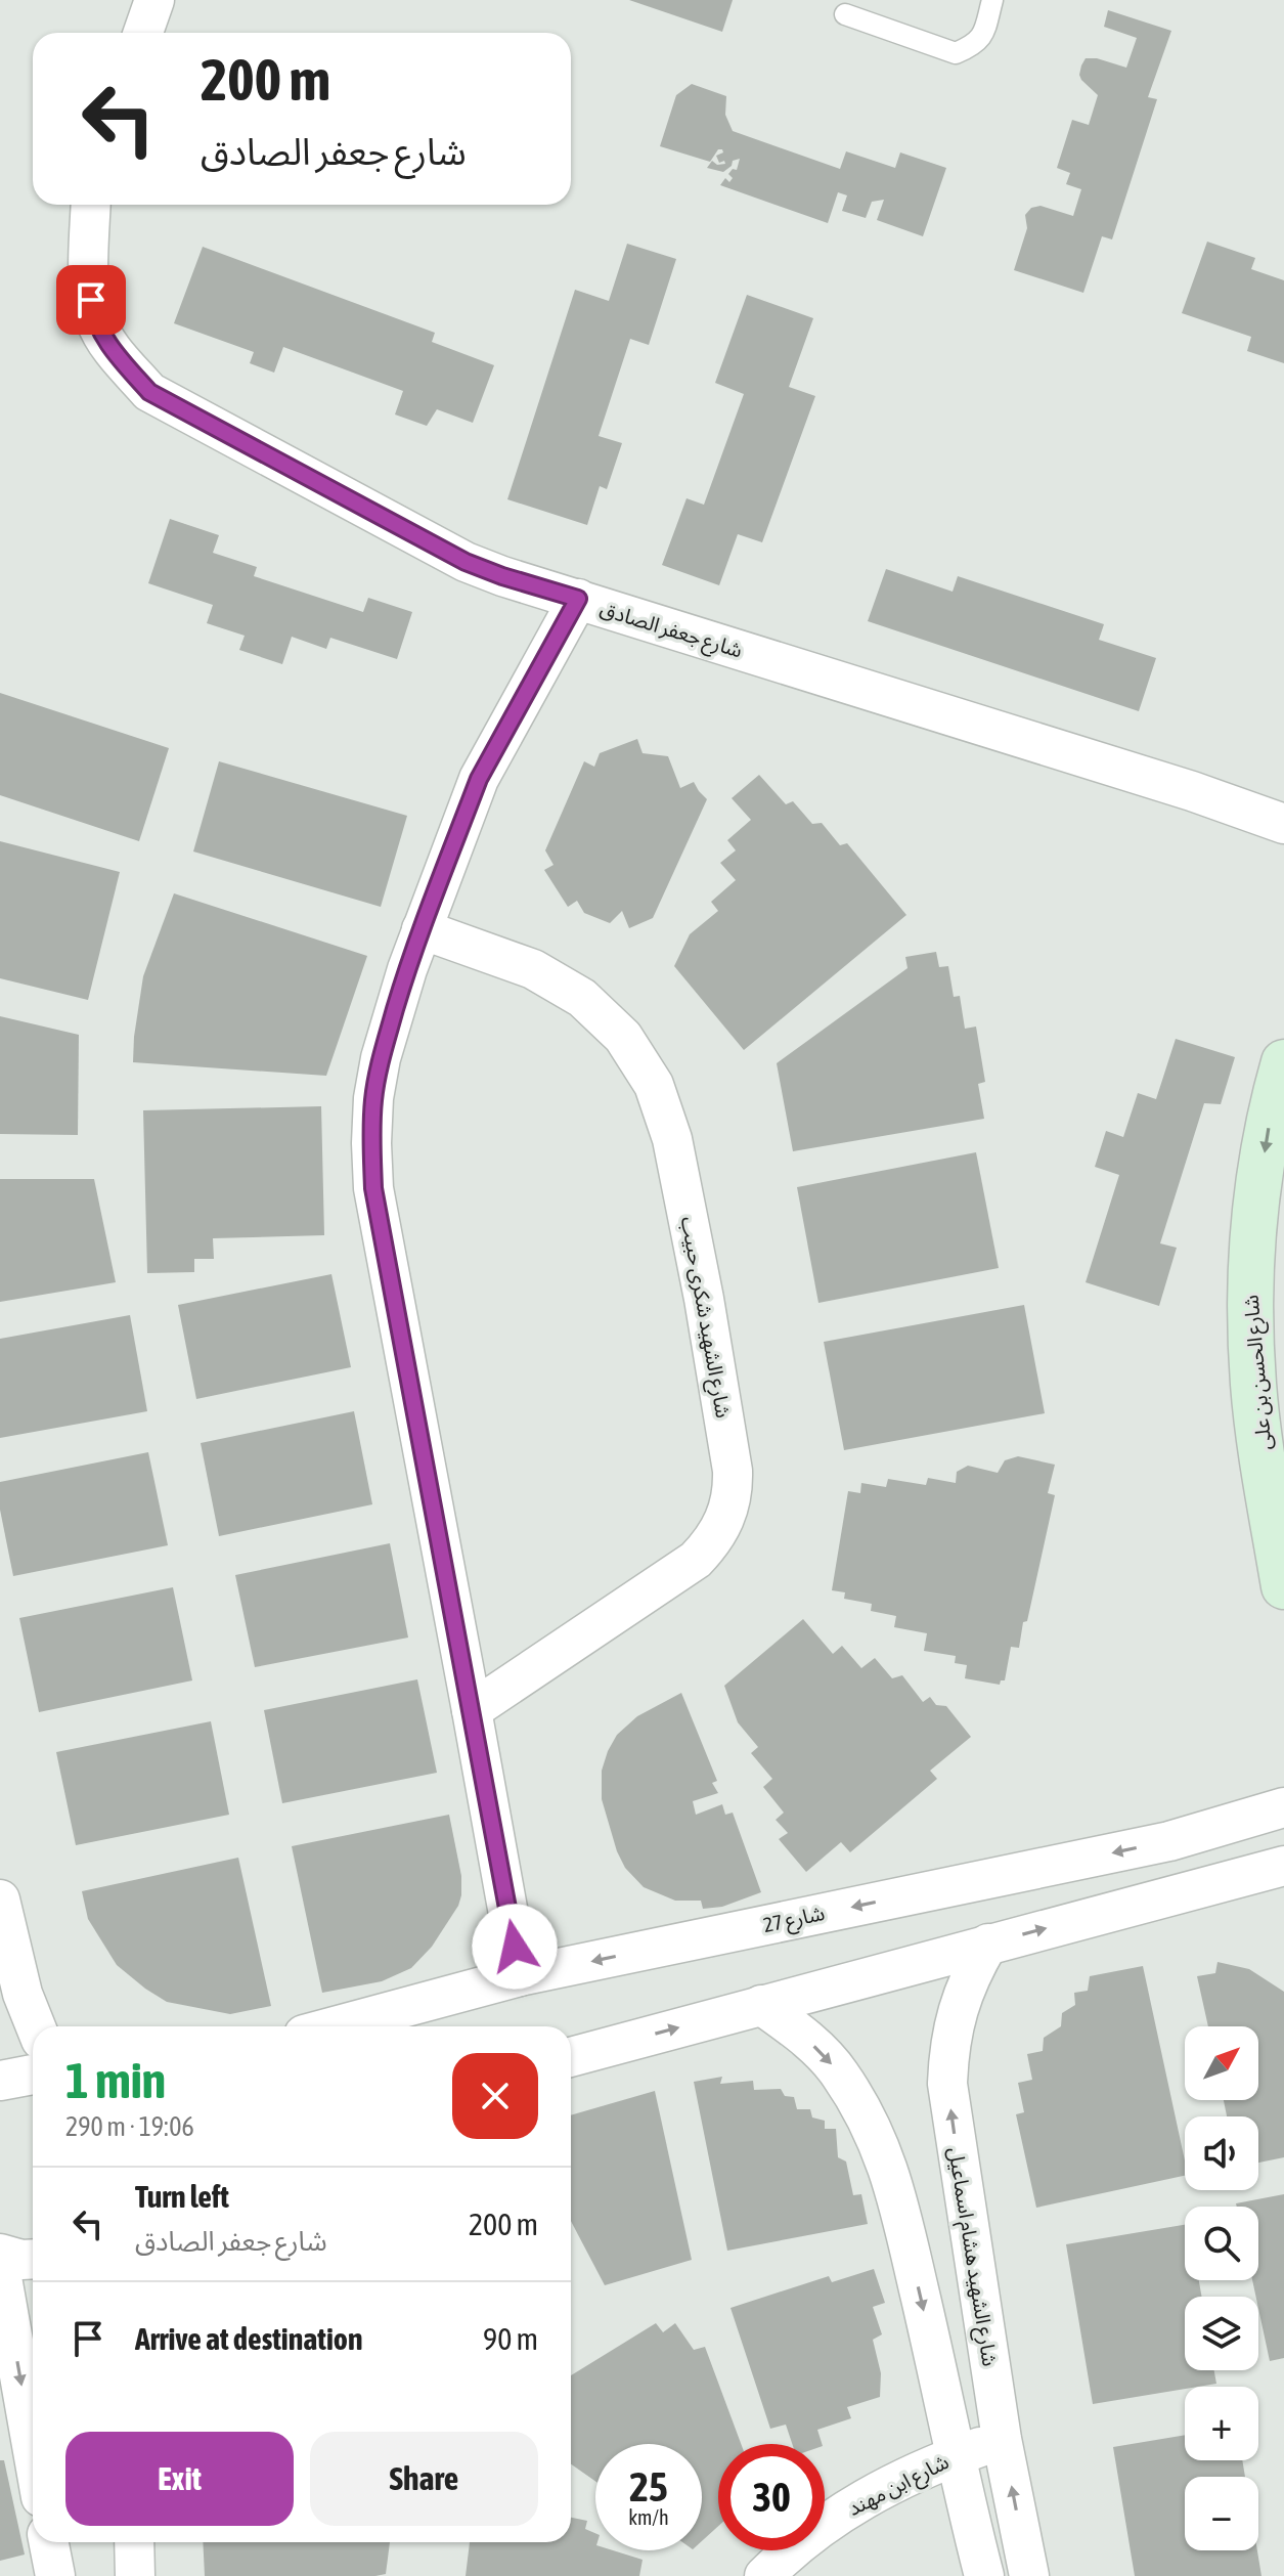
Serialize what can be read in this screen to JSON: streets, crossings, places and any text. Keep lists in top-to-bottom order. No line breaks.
{"streets":{"street":["شارع جعفر الصادق","شارع الشهيد شكرى حبيب","شارع الحسن بن على","شارع 27","شارع الشهيد هشام اسماعيل","شارع ابن مهند"]},"crossings":[["شارع الشهيد هشام اسماعيل","شارع ابن مهند"]],"one_way":["شارع الحسن بن على"],"north":"top right","page":{"turn":["200 m","شارع جعفر الصادق"],"map_buttons":["+","−"],"heading":["1 min","290 m · 19:06"],"list":[{"name":"Turn left","note":"شارع جعفر الصادق","value":"200 m"},{"name":"Arrive at destination","value":"90 m"}],"buttons":["Exit","Share"],"speed":"25 km/h","limit":"30"}}
